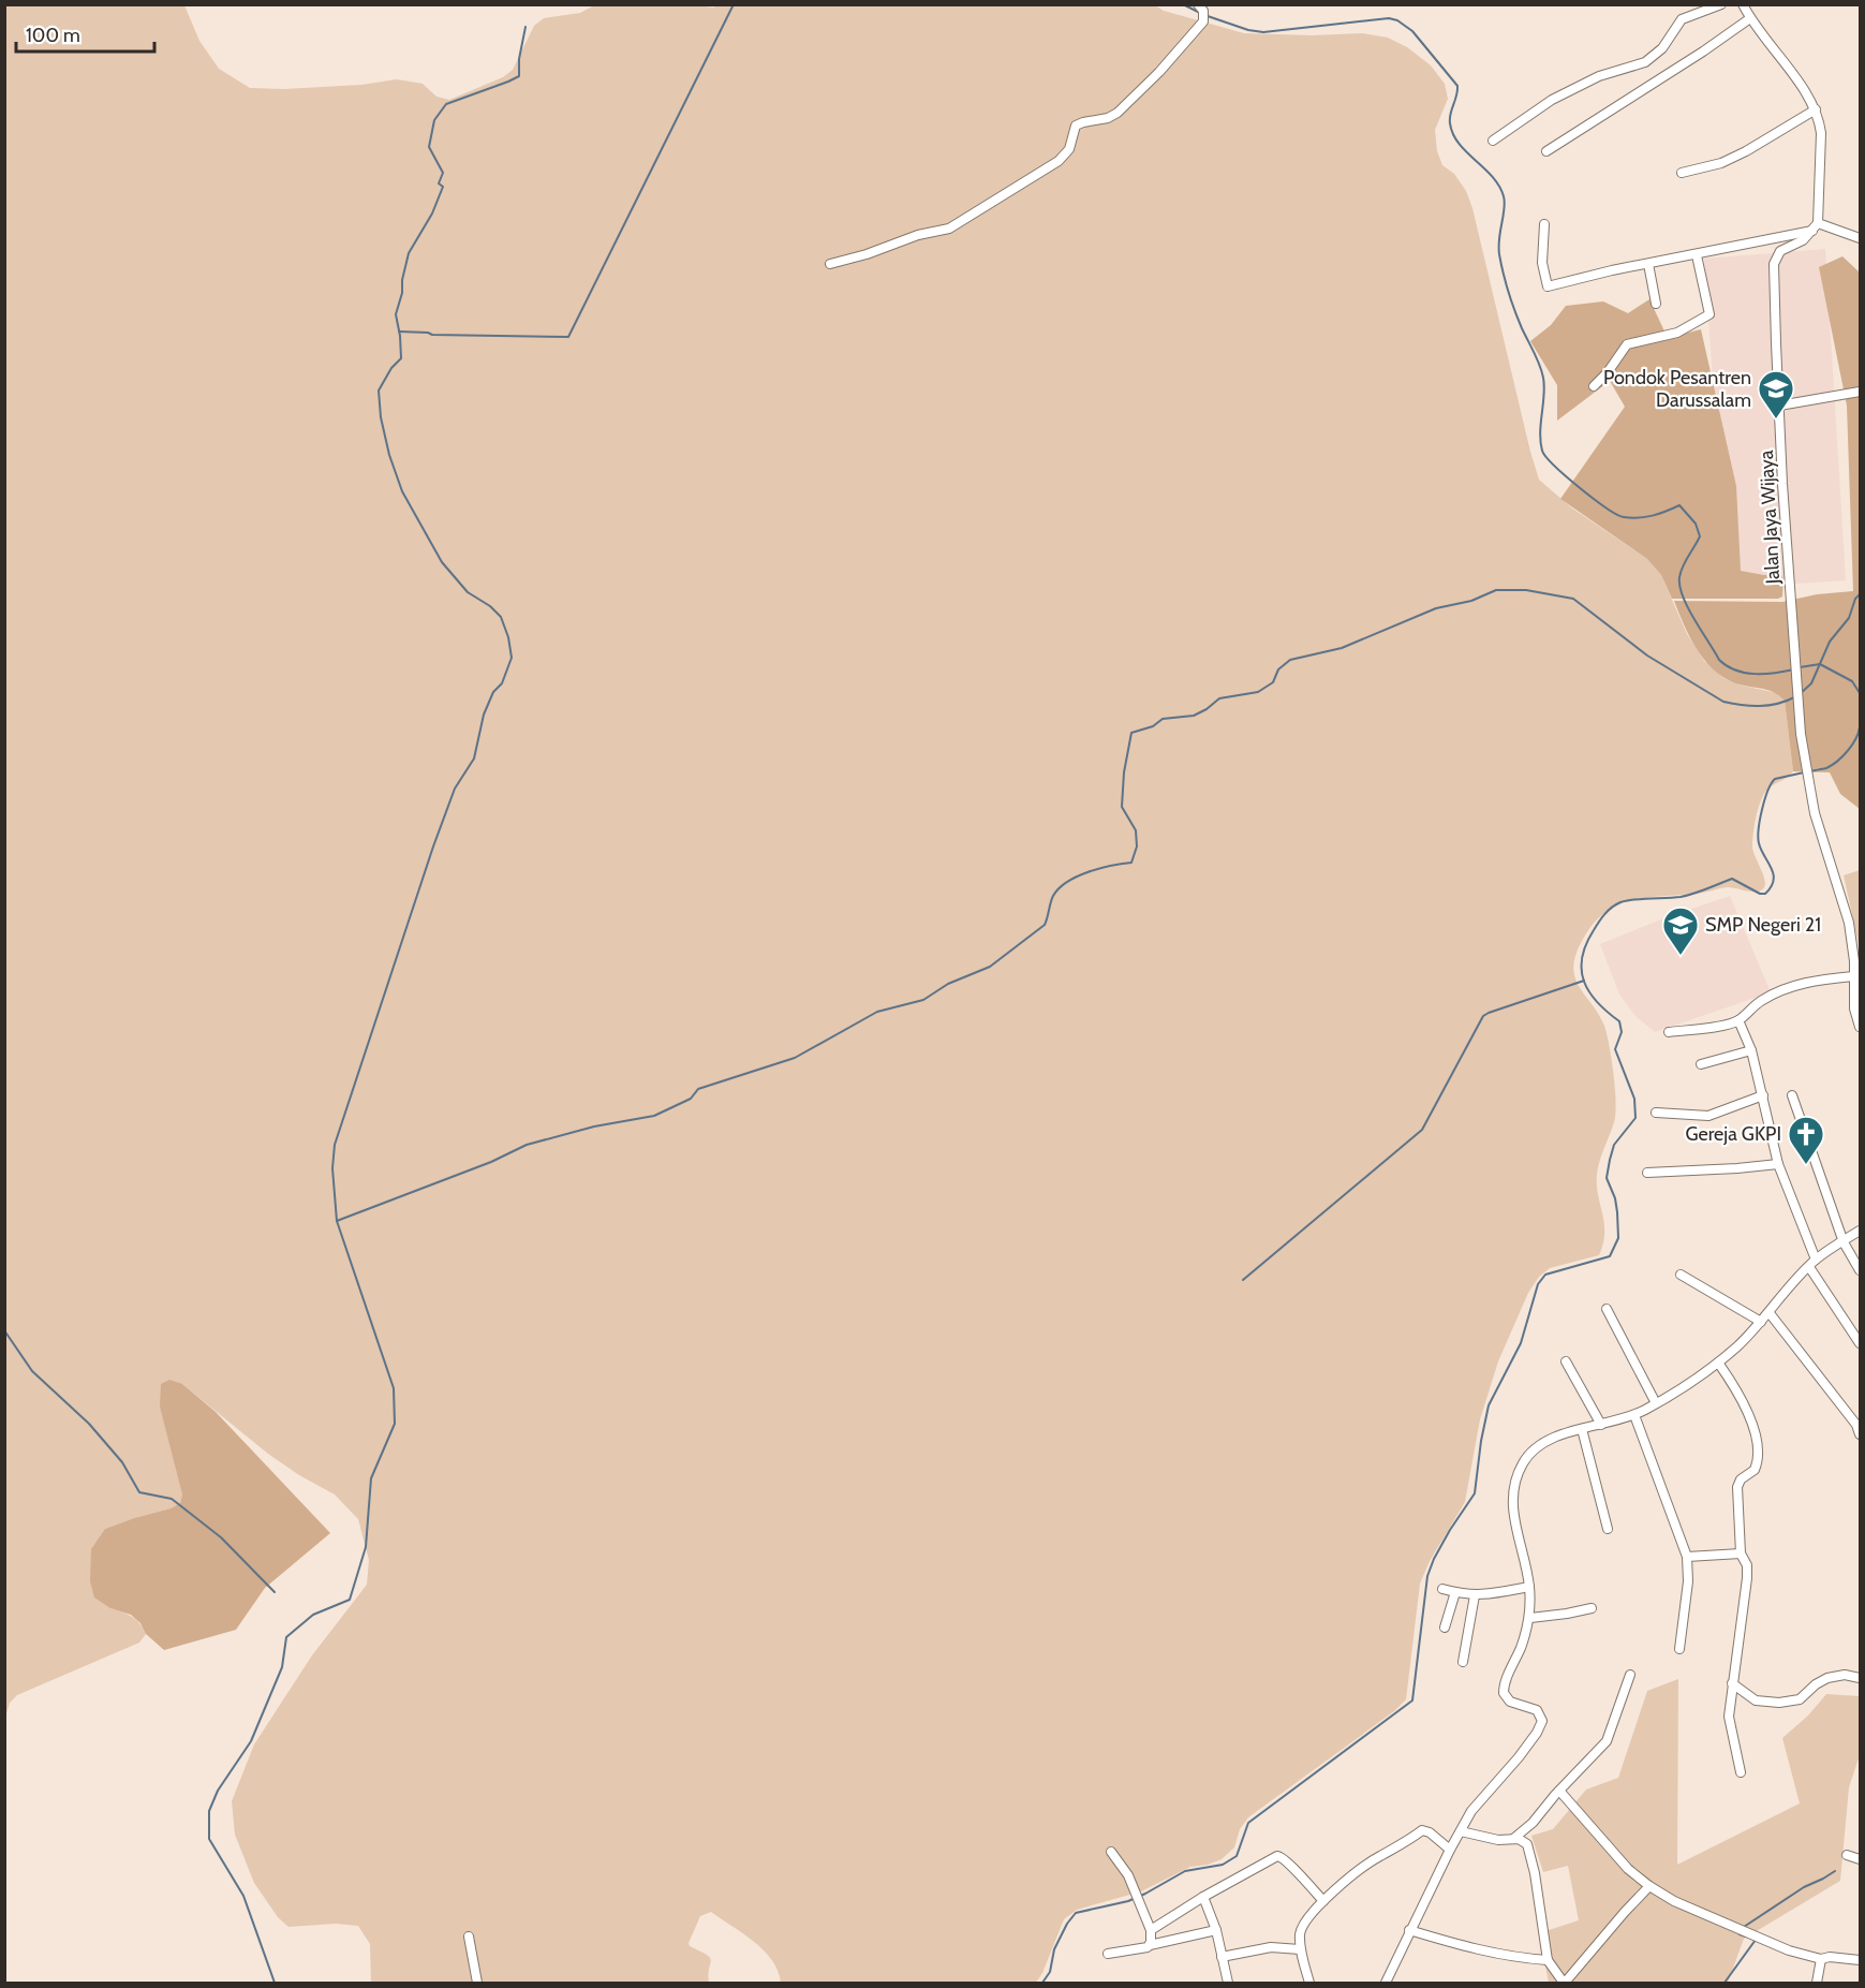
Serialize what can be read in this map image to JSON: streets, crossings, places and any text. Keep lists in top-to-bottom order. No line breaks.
{"streets":{"street":["Jalan Jaya Wijaya"]},"places":{"school or university":["Pondok Pesantren Darussalam","SMP Negeri 21"],"church":["Gereja GKPI"]},"scale_bar":"100 m"}
